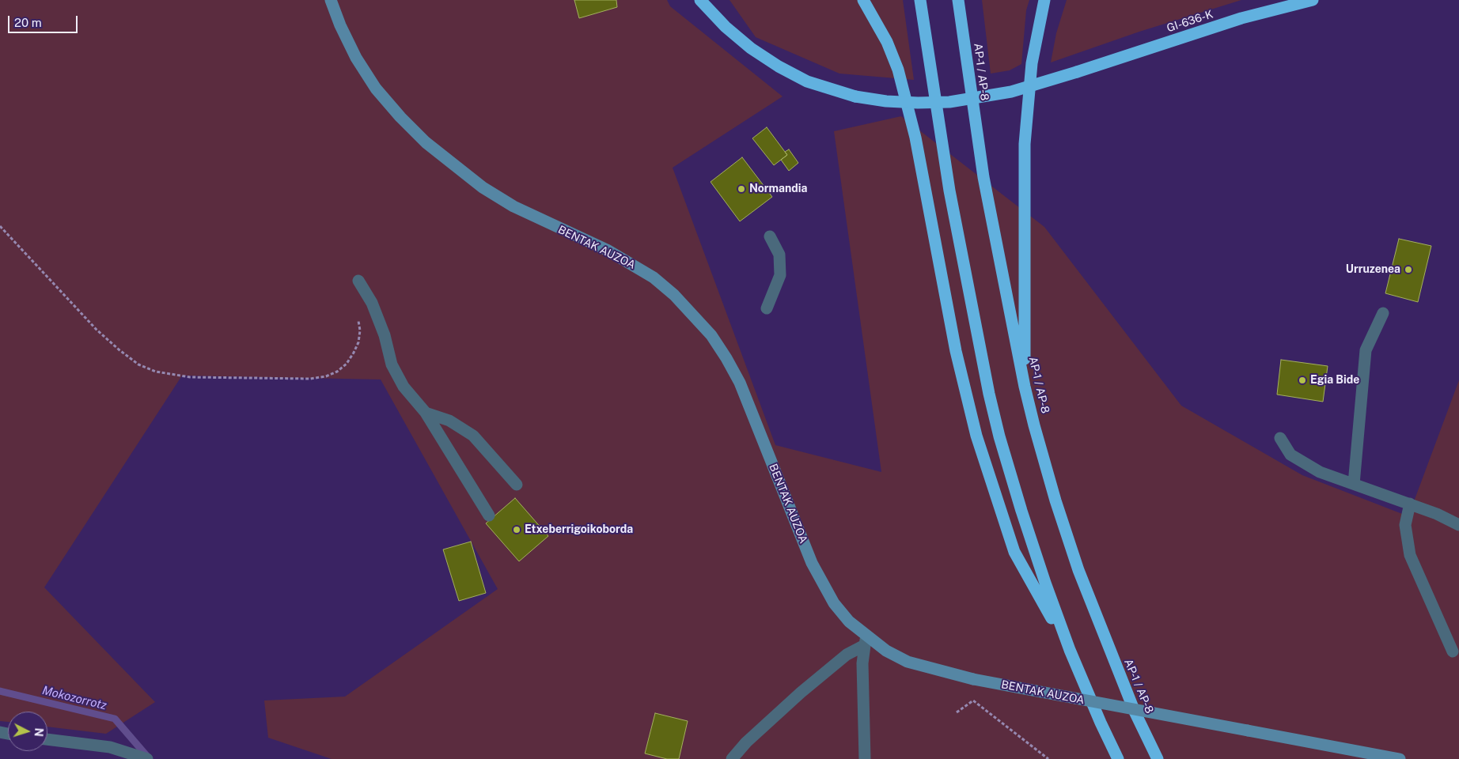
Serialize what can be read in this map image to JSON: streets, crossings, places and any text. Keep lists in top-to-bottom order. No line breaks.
{"streets":{"highway":["GI-636-K","AP-1 / AP-8"],"main road":["BENTAK AUZOA"]},"water":["Mokozorrotz"],"places":["Normandia","Urruzenea","Egia Bide","Etxeberrigoikoborda"],"scale_bar":"20 m","north":"right"}
